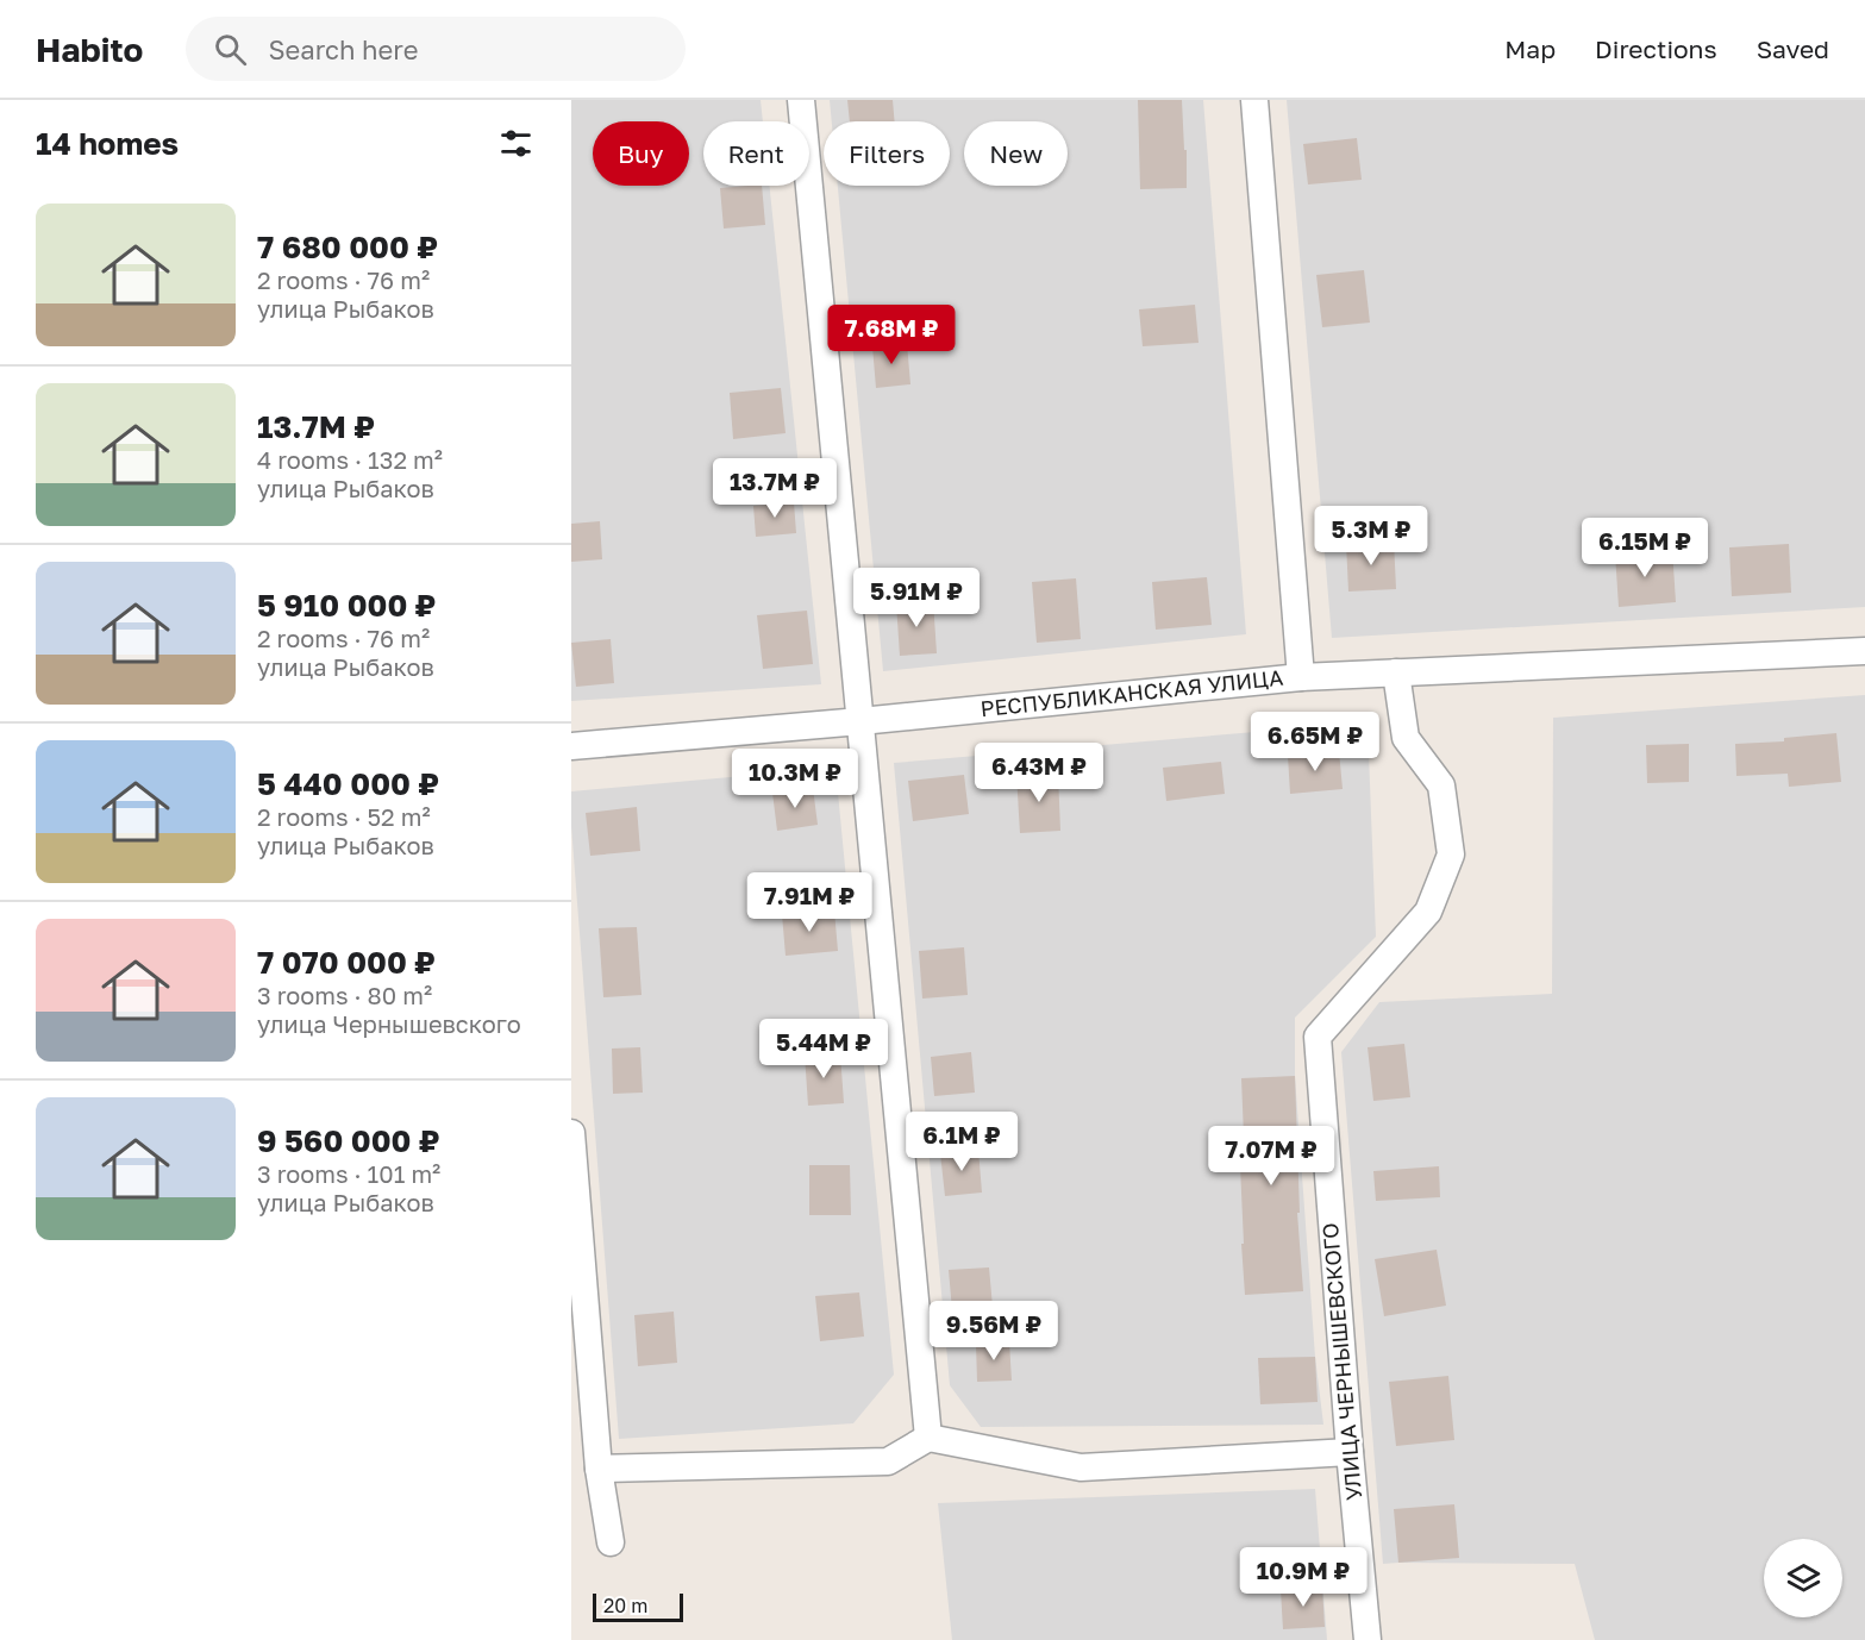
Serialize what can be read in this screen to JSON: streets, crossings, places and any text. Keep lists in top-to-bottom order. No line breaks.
{"streets":{"street":["РЕСПУБЛИКАНСКАЯ УЛИЦА","УЛИЦА ЧЕРНЫШЕВСКОГО"]},"crossings":[["РЕСПУБЛИКАНСКАЯ УЛИЦА","УЛИЦА ЧЕРНЫШЕВСКОГО"]],"scale_bar":"20 m","page":{"header":"Habito","search":"Search here","nav":["Map","Directions","Saved"],"heading":"14 homes","chip":["Buy","Rent","Filters","New"],"list":[{"name":"7 680 000 ₽","note":"2 rooms · 76 m² · улица Рыбаков"},{"name":"13.7M ₽","note":"4 rooms · 132 m² · улица Рыбаков"},{"name":"5 910 000 ₽","note":"2 rooms · 76 m² · улица Рыбаков"},{"name":"5 440 000 ₽","note":"2 rooms · 52 m² · улица Рыбаков"},{"name":"7 070 000 ₽","note":"3 rooms · 80 m² · улица Чернышевского"},{"name":"9 560 000 ₽","note":"3 rooms · 101 m² · улица Рыбаков"}],"price":["7.68M ₽","13.7M ₽","5.3M ₽","6.15M ₽","5.91M ₽","6.65M ₽","6.43M ₽","10.3M ₽","7.91M ₽","5.44M ₽","6.1M ₽","7.07M ₽","9.56M ₽","10.9M ₽"],"scale":"20 m"}}
